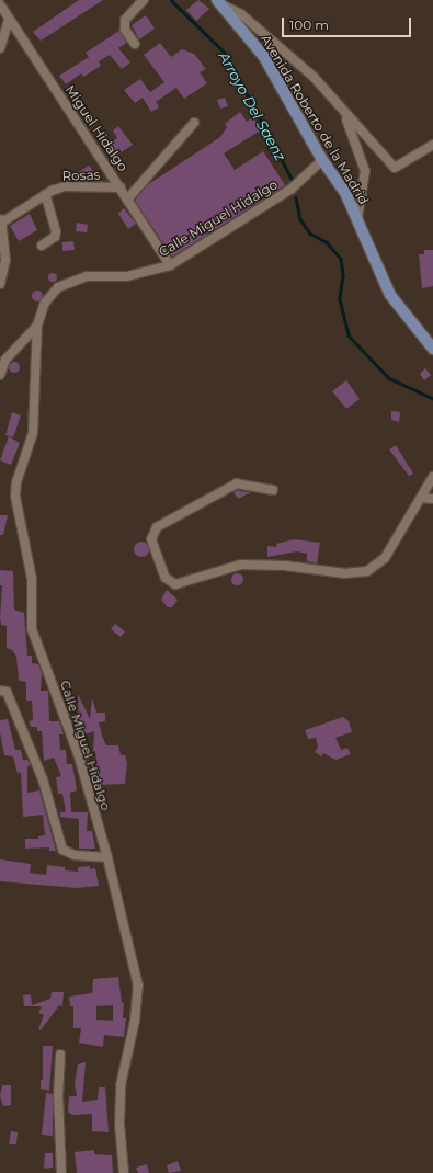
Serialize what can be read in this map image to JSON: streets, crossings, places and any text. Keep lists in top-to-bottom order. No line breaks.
{"streets":{"main road":["Avenida Roberto de la Madrid"],"street":["Miguel Hidalgo","Rosas","Calle Miguel Hidalgo"]},"crossings":[["Avenida Roberto de la Madrid","Calle Miguel Hidalgo"],["Miguel Hidalgo","Rosas"],["Miguel Hidalgo","Calle Miguel Hidalgo"]],"water":["Arroyo Del Saenz"],"scale_bar":"100 m"}
